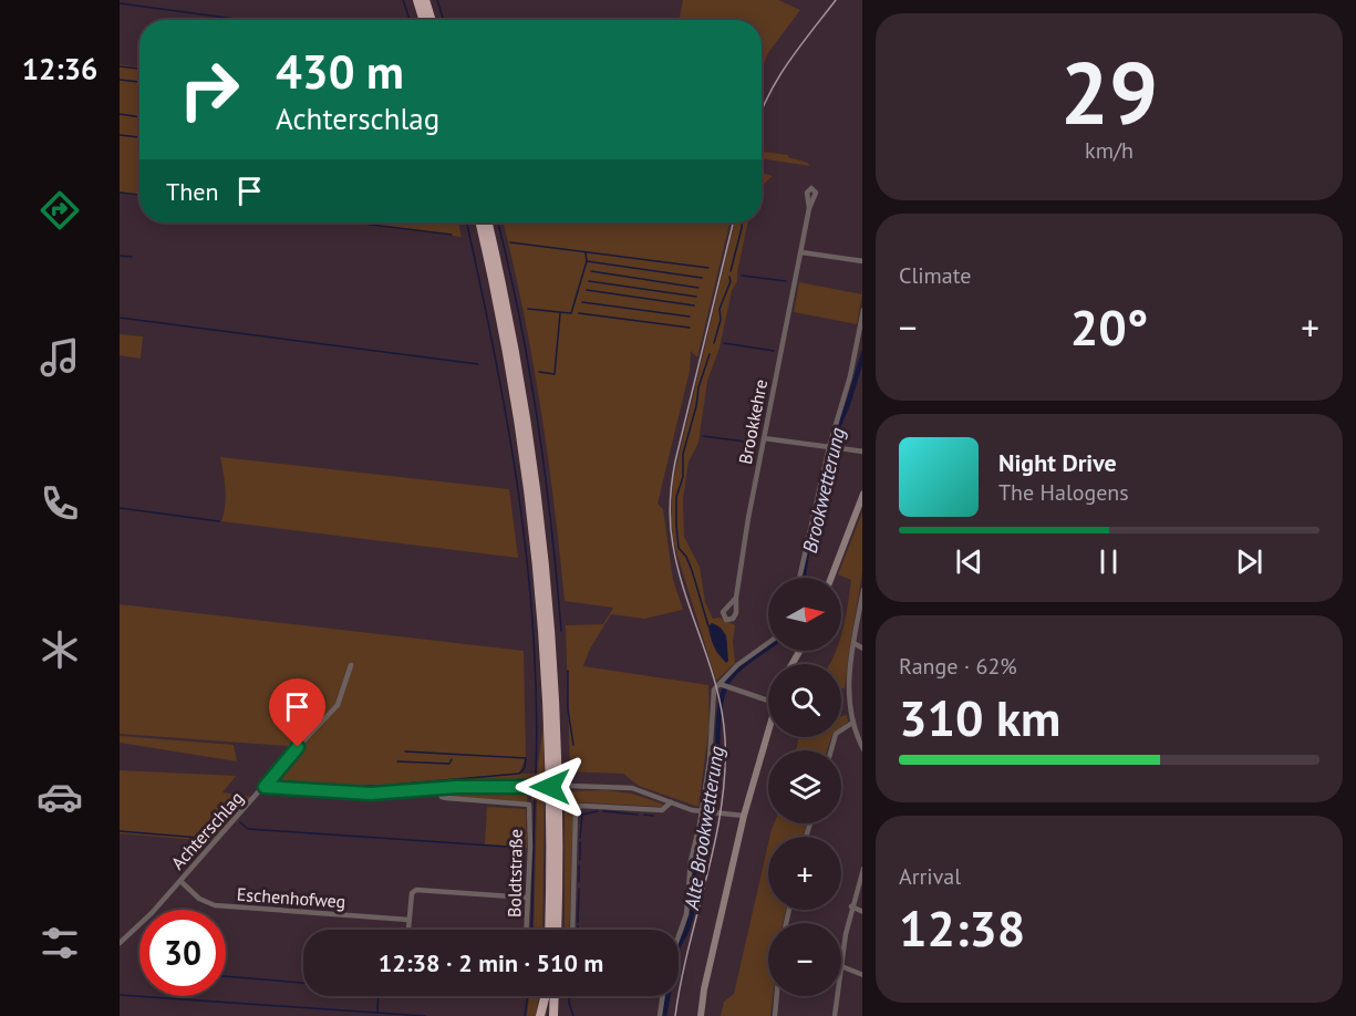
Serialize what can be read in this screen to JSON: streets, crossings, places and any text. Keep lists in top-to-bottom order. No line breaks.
{"streets":{"street":["Brookkehre","Achterschlag","Boldtstraße","Eschenhofweg"]},"crossings":[["Achterschlag","Eschenhofweg"]],"water":["Brookwetterung","Alte Brookwetterung"],"north":"right","page":{"tabs":"12:36","tile":[["29","km/h"],"Climate",["Range · 62%","310 km"],["Arrival","12:38"]],"turn":["430 m","Achterschlag"],"then":"Then","heat":["−","20°","+"],"song":["Night Drive","The Halogens"],"map_buttons":["+","−"],"limit":"30","trip":"12:38 · 2 min · 510 m"}}
